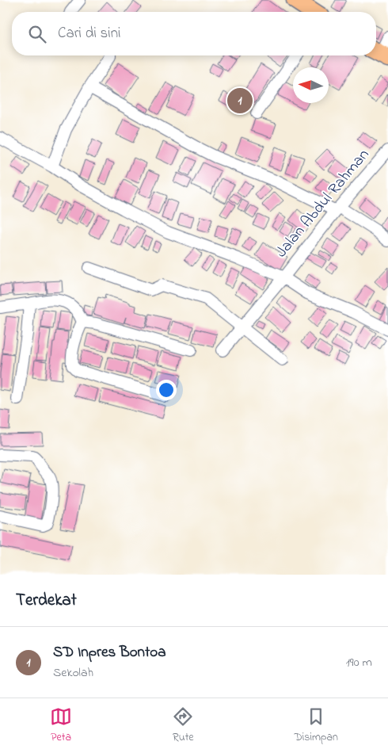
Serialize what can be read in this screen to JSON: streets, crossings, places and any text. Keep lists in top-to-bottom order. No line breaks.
{"streets":{"street":["Jalan Abdul Rahman"]},"north":"left","page":{"search":"Cari di sini","pins":"1","heading":"Terdekat","list":[{"mark":"1","name":"SD Inpres Bontoa","note":"Sekolah","value":"190 m"}],"nav":["Peta","Rute","Disimpan"]}}
